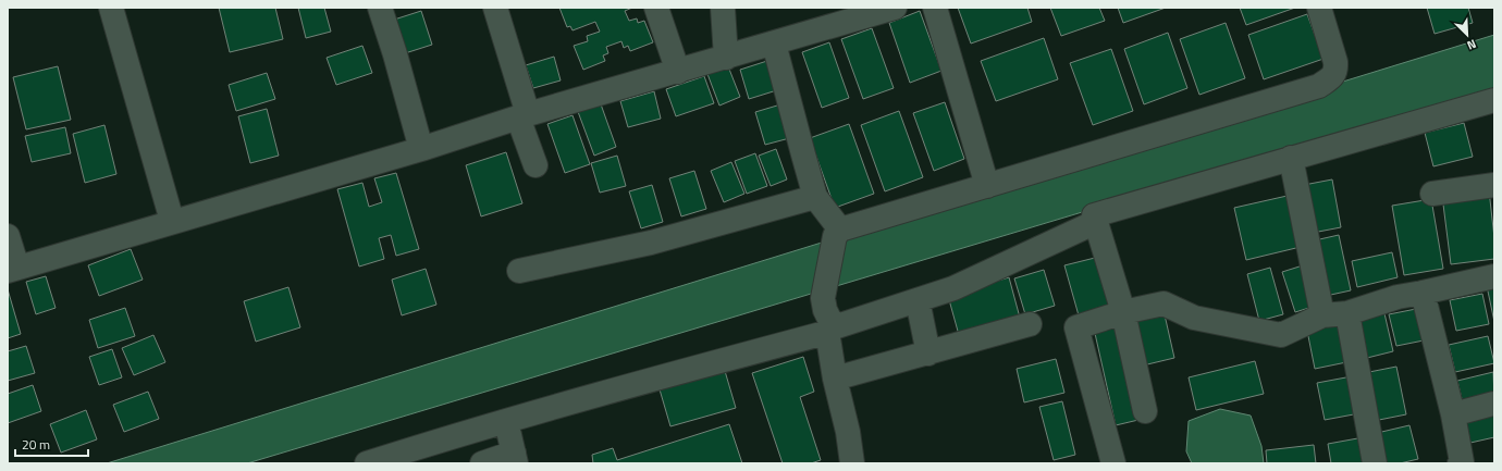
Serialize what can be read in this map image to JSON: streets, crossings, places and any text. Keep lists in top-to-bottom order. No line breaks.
{"scale_bar":"20 m","north":"bottom right"}
